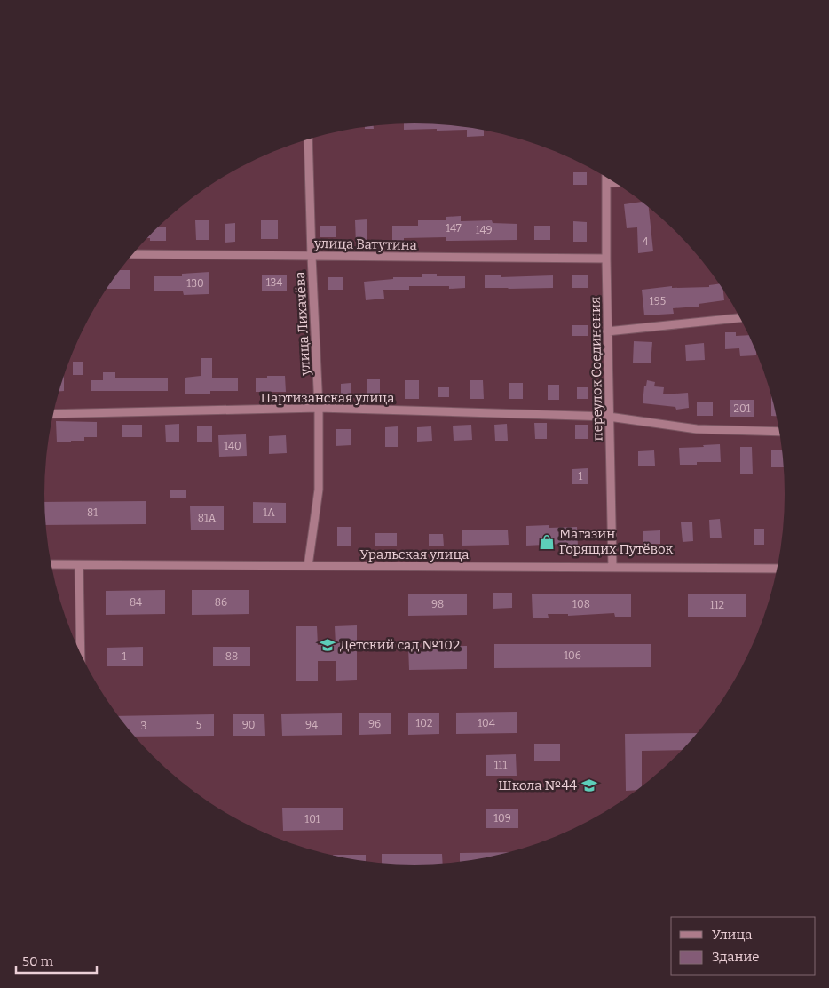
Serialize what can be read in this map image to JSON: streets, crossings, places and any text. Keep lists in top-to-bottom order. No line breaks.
{"streets":{"street":["улица Ватутина","улица Лихачёва","переулок Соединения","Партизанская улица","Уральская улица"]},"crossings":[["улица Ватутина","улица Лихачёва"],["улица Ватутина","переулок Соединения"],["улица Лихачёва","Партизанская улица"],["улица Лихачёва","Уральская улица"],["переулок Соединения","Партизанская улица"],["переулок Соединения","Уральская улица"]],"places":{"shop":["Магазин Горящих Путёвок"],"school or university":["Детский сад №102","Школа №44"]},"house_numbers":["147","149","4","134","130","195","201","140","1","81","1А","81А","84","86","98","108","112","106","1","88","102","104","96","5","90","94","3","111","109","101"],"legend":["Улица","Здание"],"scale_bar":"50 m"}
